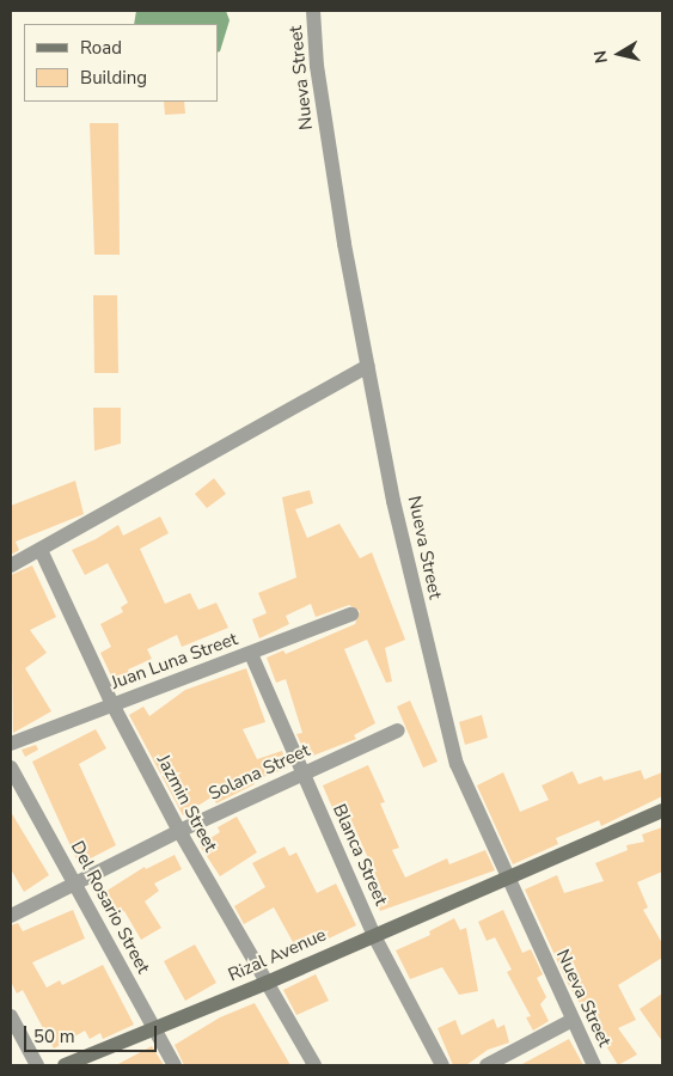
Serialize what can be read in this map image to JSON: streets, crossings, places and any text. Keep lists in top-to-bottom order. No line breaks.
{"streets":{"street":["Nueva Street","Juan Luna Street","Solana Street","Jazmin Street","Blanca Street","Del Rosario Street","Rizal Avenue"]},"crossings":[["Nueva Street","Rizal Avenue"],["Juan Luna Street","Jazmin Street"],["Juan Luna Street","Blanca Street"],["Solana Street","Jazmin Street"],["Solana Street","Blanca Street"],["Solana Street","Del Rosario Street"],["Jazmin Street","Rizal Avenue"],["Blanca Street","Rizal Avenue"],["Del Rosario Street","Rizal Avenue"]],"legend":["Road","Building"],"scale_bar":"50 m","north":"left"}
